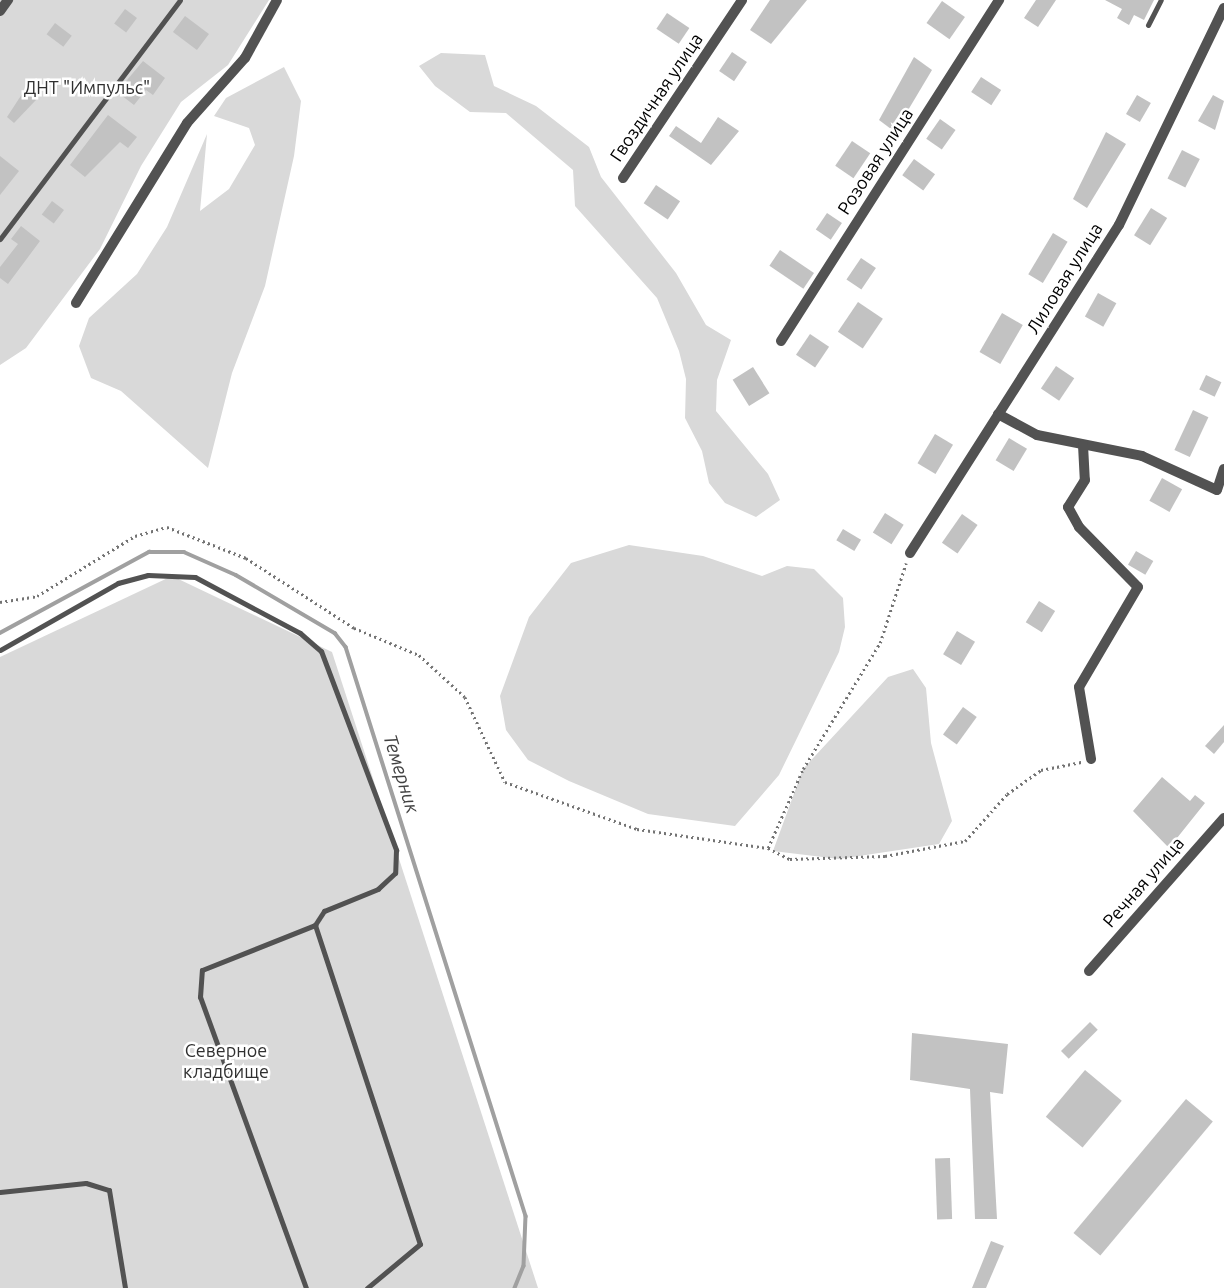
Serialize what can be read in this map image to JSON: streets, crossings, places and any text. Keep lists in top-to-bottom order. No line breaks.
{"streets":{"street":["Гвоздичная улица","Розовая улица","Лиловая улица","Речная улица"]},"water":["Темерник"],"parks":["ДНТ \"Импульс\"","Северное кладбище"]}
